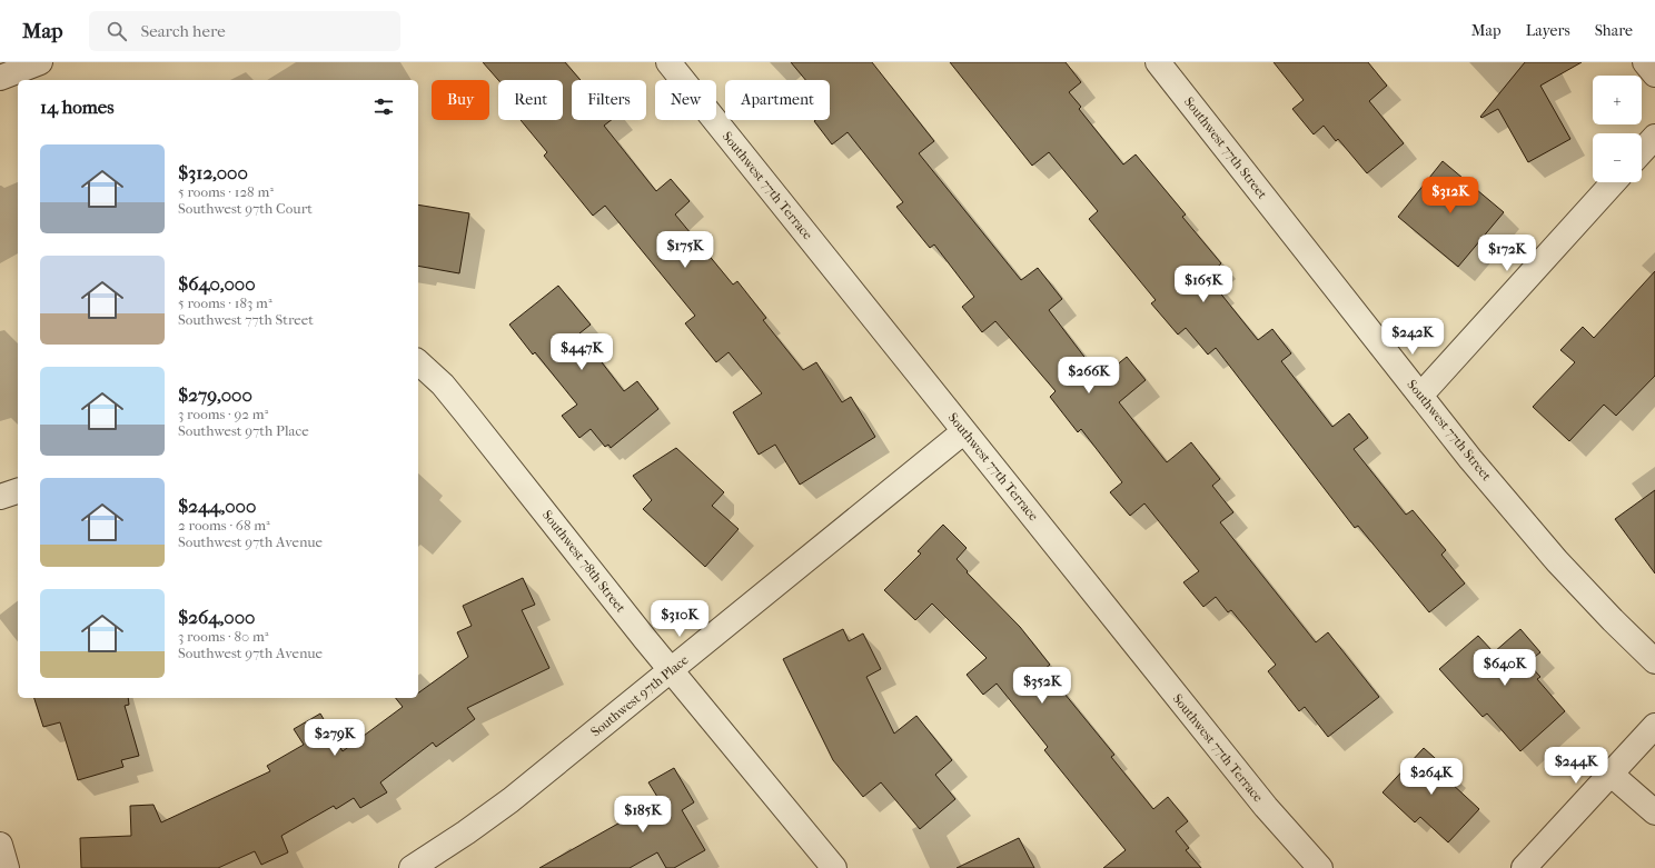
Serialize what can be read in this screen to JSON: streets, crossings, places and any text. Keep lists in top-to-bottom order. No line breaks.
{"streets":{"street":["Southwest 77th Street","Southwest 77th Terrace","Southwest 78th Street","Southwest 97th Place"]},"crossings":[["Southwest 77th Terrace","Southwest 97th Place"],["Southwest 78th Street","Southwest 97th Place"]],"page":{"header":"Map","search":"Search here","nav":["Map","Layers","Share"],"map_buttons":["+","−"],"chip":["Buy","Rent","Filters","New","Apartment"],"heading":"14 homes","list":[{"name":"$312,000","note":"5 rooms · 128 m² · Southwest 97th Court"},{"name":"$640,000","note":"5 rooms · 183 m² · Southwest 77th Street"},{"name":"$279,000","note":"3 rooms · 92 m² · Southwest 97th Place"},{"name":"$244,000","note":"2 rooms · 68 m² · Southwest 97th Avenue"},{"name":"$264,000","note":"3 rooms · 80 m² · Southwest 97th Avenue"}],"price":["$312K","$175K","$172K","$165K","$242K","$447K","$266K","$310K","$640K","$352K","$279K","$244K","$264K","$185K"]}}
